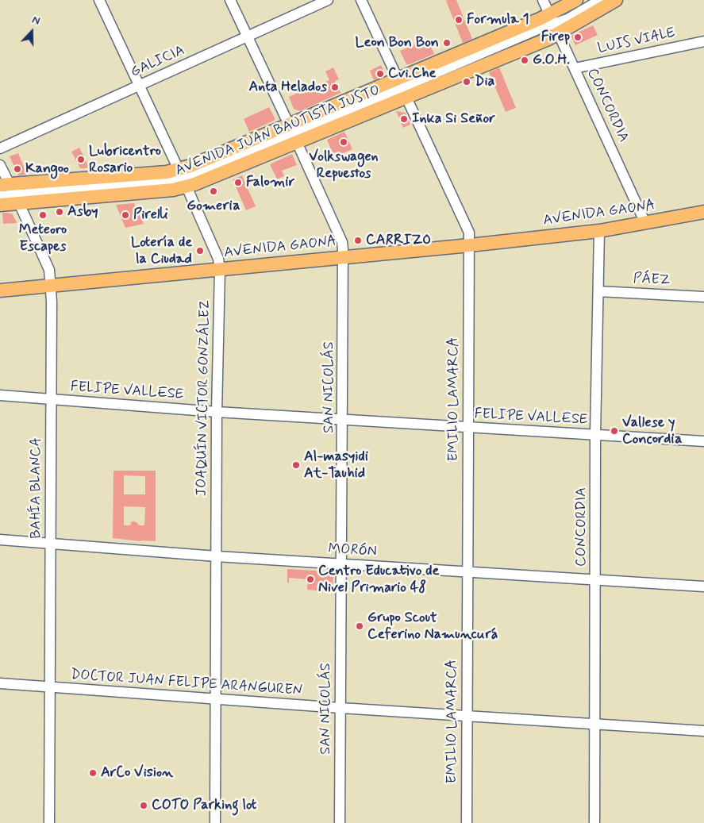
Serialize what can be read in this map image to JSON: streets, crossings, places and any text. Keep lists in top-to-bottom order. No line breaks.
{"streets":{"main road":["AVENIDA JUAN BAUTISTA JUSTO","AVENIDA GAONA"],"street":["LUIS VIALE","GALICIA","CONCORDIA","PÁEZ","SAN NICOLÁS","FELIPE VALLESE","JOAQUÍN VICTOR GONZÁLEZ","EMILIO LAMARCA","BAHÍA BLANCA","MORÓN","DOCTOR JUAN FELIPE ARANGUREN"]},"crossings":[["LUIS VIALE","CONCORDIA"],["GALICIA","SAN NICOLÁS"],["GALICIA","JOAQUÍN VICTOR GONZÁLEZ"],["CONCORDIA","AVENIDA JUAN BAUTISTA JUSTO"],["CONCORDIA","AVENIDA GAONA"],["CONCORDIA","PÁEZ"],["CONCORDIA","FELIPE VALLESE"],["CONCORDIA","MORÓN"],["CONCORDIA","DOCTOR JUAN FELIPE ARANGUREN"],["AVENIDA JUAN BAUTISTA JUSTO","SAN NICOLÁS"],["AVENIDA JUAN BAUTISTA JUSTO","JOAQUÍN VICTOR GONZÁLEZ"],["AVENIDA JUAN BAUTISTA JUSTO","EMILIO LAMARCA"],["AVENIDA JUAN BAUTISTA JUSTO","BAHÍA BLANCA"],["AVENIDA GAONA","SAN NICOLÁS"],["AVENIDA GAONA","JOAQUÍN VICTOR GONZÁLEZ"],["AVENIDA GAONA","EMILIO LAMARCA"],["AVENIDA GAONA","BAHÍA BLANCA"],["SAN NICOLÁS","FELIPE VALLESE"],["SAN NICOLÁS","MORÓN"],["SAN NICOLÁS","DOCTOR JUAN FELIPE ARANGUREN"],["FELIPE VALLESE","JOAQUÍN VICTOR GONZÁLEZ"],["FELIPE VALLESE","EMILIO LAMARCA"],["FELIPE VALLESE","BAHÍA BLANCA"],["JOAQUÍN VICTOR GONZÁLEZ","MORÓN"],["JOAQUÍN VICTOR GONZÁLEZ","DOCTOR JUAN FELIPE ARANGUREN"],["EMILIO LAMARCA","MORÓN"],["EMILIO LAMARCA","DOCTOR JUAN FELIPE ARANGUREN"],["BAHÍA BLANCA","MORÓN"],["BAHÍA BLANCA","DOCTOR JUAN FELIPE ARANGUREN"]],"places":["Formula 1","Firep","Leon Bon Bon","G.O.H.","Cvi.Che","Dia","Anta Helados","Inka Si Señor","Volkswagen Repuestos","Lubricentro Rosario","Kangoo","Falomir","Gomeria","Asby","Meteoro Escapes","Pirelli","CARRIZO","Lotería de la Ciudad","Vallese y Concordia","Al-masyidi At-Tauhid","Centro Educativo de Nivel Primario 48","Grupo Scout Ceferino Namuncurá","ArCo Vision","COTO Parking lot"],"north":"top"}
